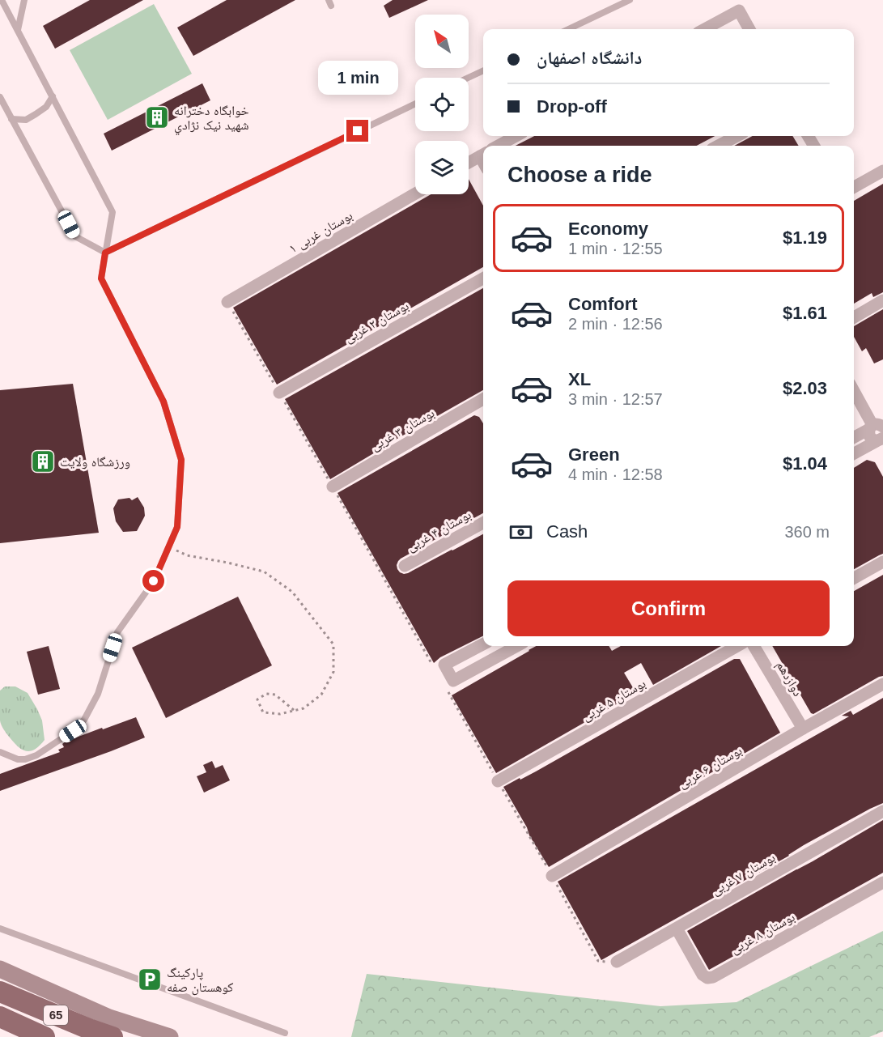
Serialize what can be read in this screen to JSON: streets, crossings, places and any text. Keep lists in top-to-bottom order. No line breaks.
{"streets":{"highway":["65"],"street":["بوستان غربی ۱","بوستان ۲ غربی","بوستان ۳ غربی","بوستان ۴ غربی","دوازدهم","بوستان ۵ غربی","بوستان ۶ غربی","بوستان ۷ غربی","بوستان ۸ غربی"]},"crossings":[["دوازدهم","بوستان ۶ غربی"],["بوستان ۷ غربی","بوستان ۸ غربی"]],"places":{"building":["خوابگاه دخترانه شهيد نيک نژادي","ورزشگاه ولایت"],"parking":["پارکینگ کوهستان صفه"]},"north":"top left","page":{"banner":["دانشگاه اصفهان","Drop-off"],"bubble":"1 min","heading":"Choose a ride","list":[{"name":"Economy","note":"1 min · 12:55","value":"$1.19"},{"name":"Comfort","note":"2 min · 12:56","value":"$1.61"},{"name":"XL","note":"3 min · 12:57","value":"$2.03"},{"name":"Green","note":"4 min · 12:58","value":"$1.04"}],"pay":["Cash","360 m"],"buttons":"Confirm"}}
